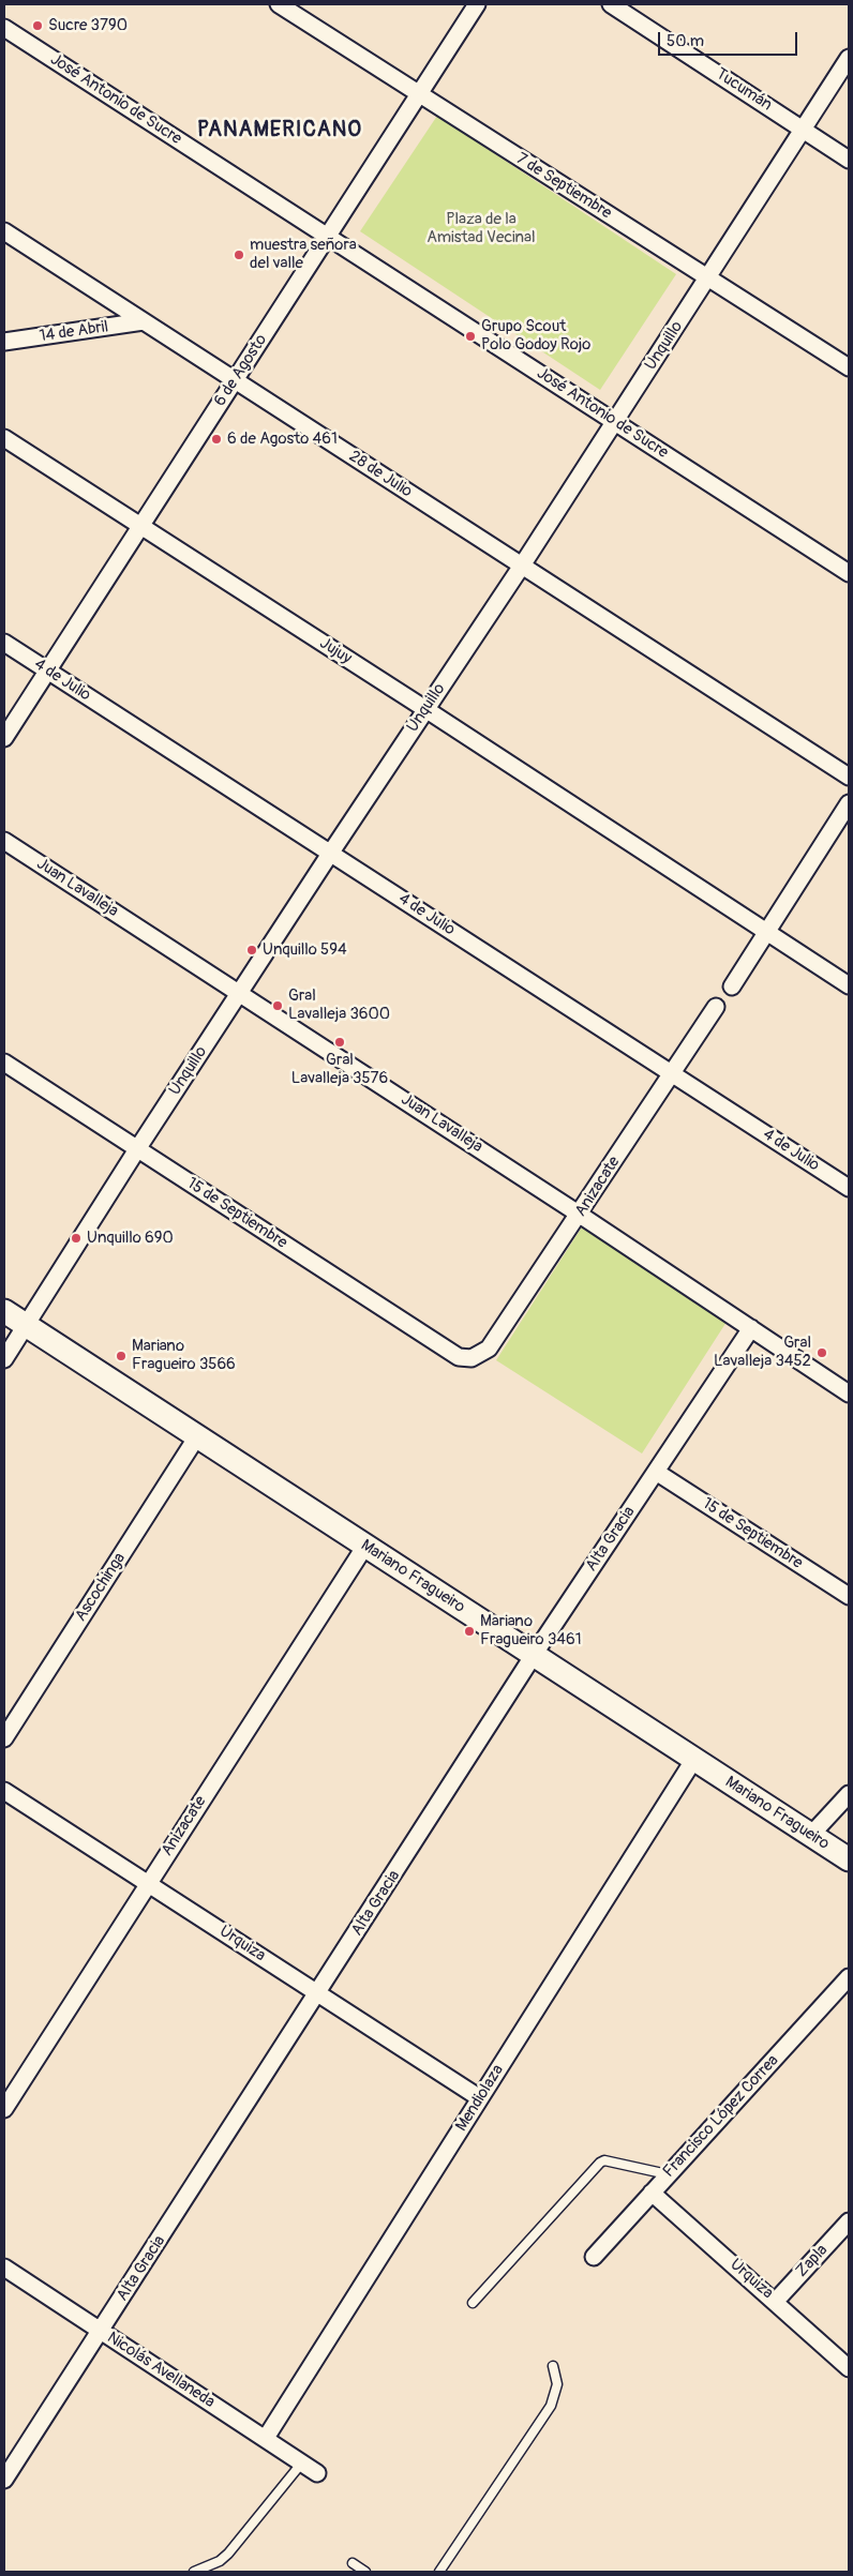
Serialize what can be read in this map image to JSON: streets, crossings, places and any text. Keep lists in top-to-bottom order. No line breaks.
{"streets":{"main road":["Mariano Fragueiro"],"street":["Tucumán","José Antonio de Sucre","7 de Septiembre","14 de Abril","Unquillo","6 de Agosto","28 de Julio","Jujuy","4 de Julio","Juan Lavalleja","Anizacate","15 de Septiembre","Alta Gracia","Ascochinga","Urquiza","Mendiolaza","Francisco López Correa","Zapla","Nicolás Avellaneda"]},"crossings":[["Tucumán","Unquillo"],["José Antonio de Sucre","Unquillo"],["José Antonio de Sucre","6 de Agosto"],["7 de Septiembre","Unquillo"],["7 de Septiembre","6 de Agosto"],["14 de Abril","28 de Julio"],["Unquillo","28 de Julio"],["Unquillo","Jujuy"],["Unquillo","4 de Julio"],["Unquillo","Juan Lavalleja"],["Unquillo","15 de Septiembre"],["Unquillo","Mariano Fragueiro"],["6 de Agosto","28 de Julio"],["6 de Agosto","Jujuy"],["6 de Agosto","4 de Julio"],["4 de Julio","Anizacate"],["Juan Lavalleja","Anizacate"],["Juan Lavalleja","Alta Gracia"],["Anizacate","15 de Septiembre"],["Anizacate","Mariano Fragueiro"],["Anizacate","Urquiza"],["15 de Septiembre","Alta Gracia"],["Alta Gracia","Mariano Fragueiro"],["Alta Gracia","Urquiza"],["Alta Gracia","Nicolás Avellaneda"],["Mariano Fragueiro","Ascochinga"],["Mariano Fragueiro","Mendiolaza"],["Urquiza","Mendiolaza"],["Urquiza","Francisco López Correa"],["Urquiza","Zapla"],["Mendiolaza","Nicolás Avellaneda"]],"districts":["PANAMERICANO"],"parks":["Plaza de la Amistad Vecinal"],"places":["Sucre 3790","muestra señora del valle","Grupo Scout Polo Godoy Rojo","6 de Agosto 461","Unquillo 594","Gral Lavalleja 3600","Gral Lavalleja 3576","Unquillo 690","Gral Lavalleja 3452","Mariano Fragueiro 3566","Mariano Fragueiro 3461"],"scale_bar":"50 m"}
